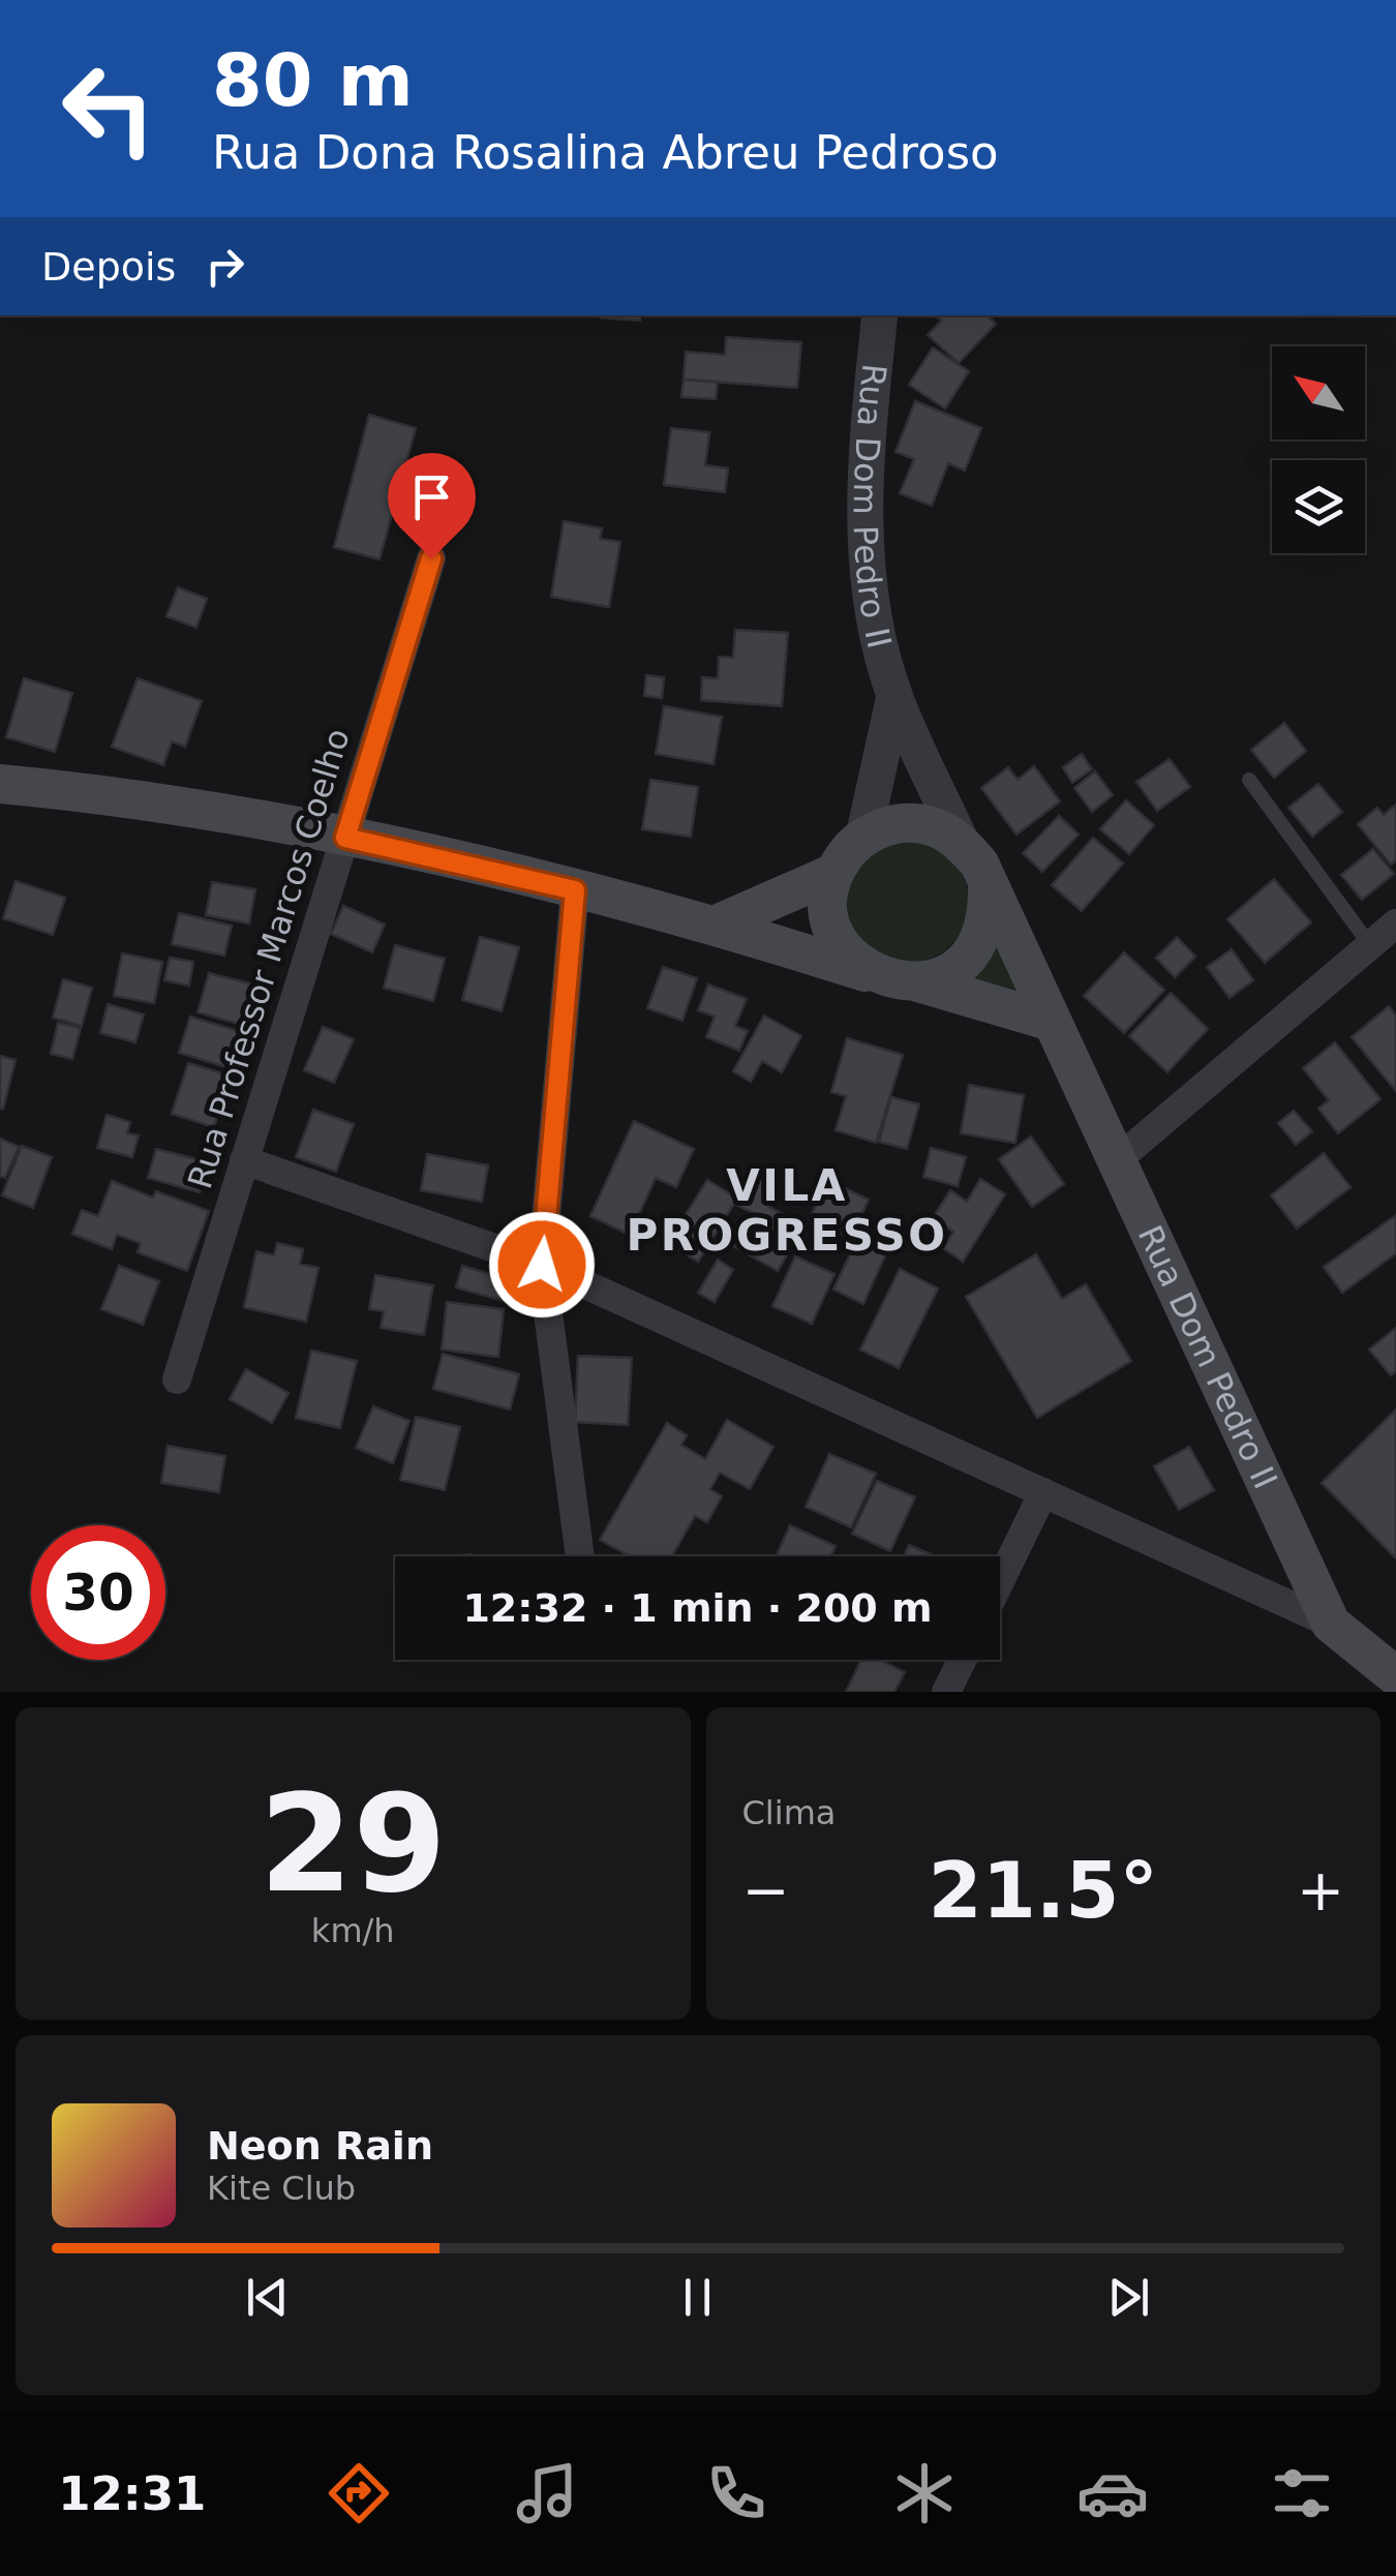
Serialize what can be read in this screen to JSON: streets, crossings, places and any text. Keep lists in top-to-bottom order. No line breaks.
{"streets":{"main road":["Rua Dom Pedro II"],"street":["Rua Professor Marcos Coelho"]},"districts":["VILA PROGRESSO"],"north":"top left","page":{"turn":["80 m","Rua Dona Rosalina Abreu Pedroso"],"then":"Depois","limit":"30","trip":"12:32 · 1 min · 200 m","tile":[["29","km/h"],"Clima"],"heat":["−","21.5°","+"],"song":["Neon Rain","Kite Club"],"tabs":"12:31"}}
